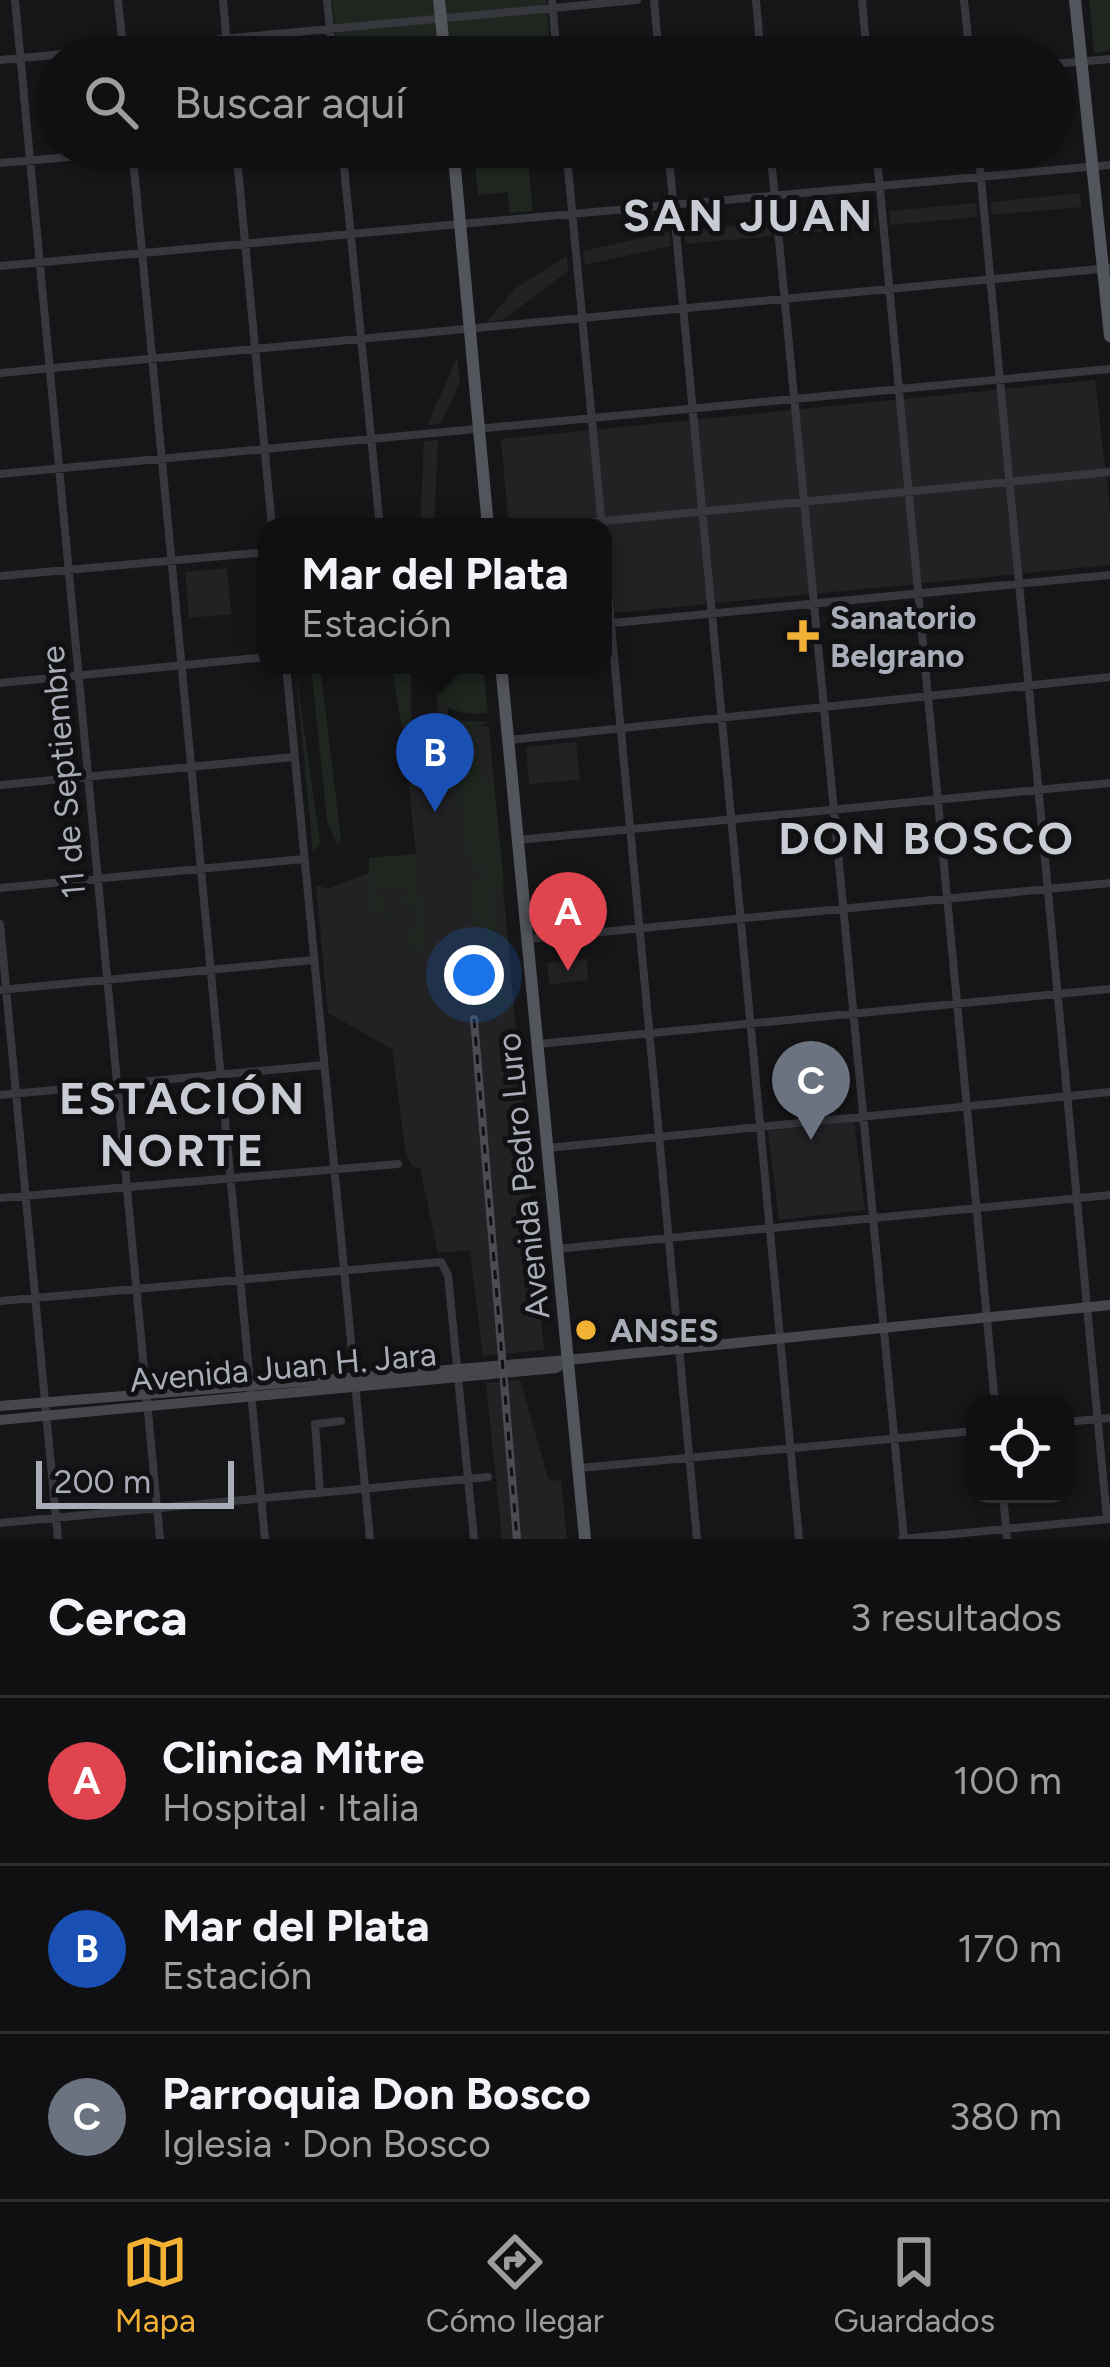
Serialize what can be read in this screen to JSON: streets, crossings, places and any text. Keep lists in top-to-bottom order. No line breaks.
{"streets":{"main road":["Avenida Pedro Luro","Avenida Juan H. Jara"],"street":["11 de Septiembre"]},"crossings":[["11 de Septiembre","Avenida Juan H. Jara"],["Avenida Pedro Luro","Avenida Juan H. Jara"]],"districts":["SAN JUAN","DON BOSCO","ESTACIÓN NORTE"],"places":{"health":["Sanatorio Belgrano"],"other":["ANSES"]},"scale_bar":"200 m","page":{"search":"Buscar aquí","popup":["Mar del Plata","Estación"],"pins":["B","A","C"],"scale":"200 m","heading":["Cerca","3 resultados"],"list":[{"mark":"A","name":"Clinica Mitre","note":"Hospital · Italia","value":"100 m"},{"mark":"B","name":"Mar del Plata","note":"Estación","value":"170 m"},{"mark":"C","name":"Parroquia Don Bosco","note":"Iglesia · Don Bosco","value":"380 m"}],"nav":["Mapa","Cómo llegar","Guardados"]}}
